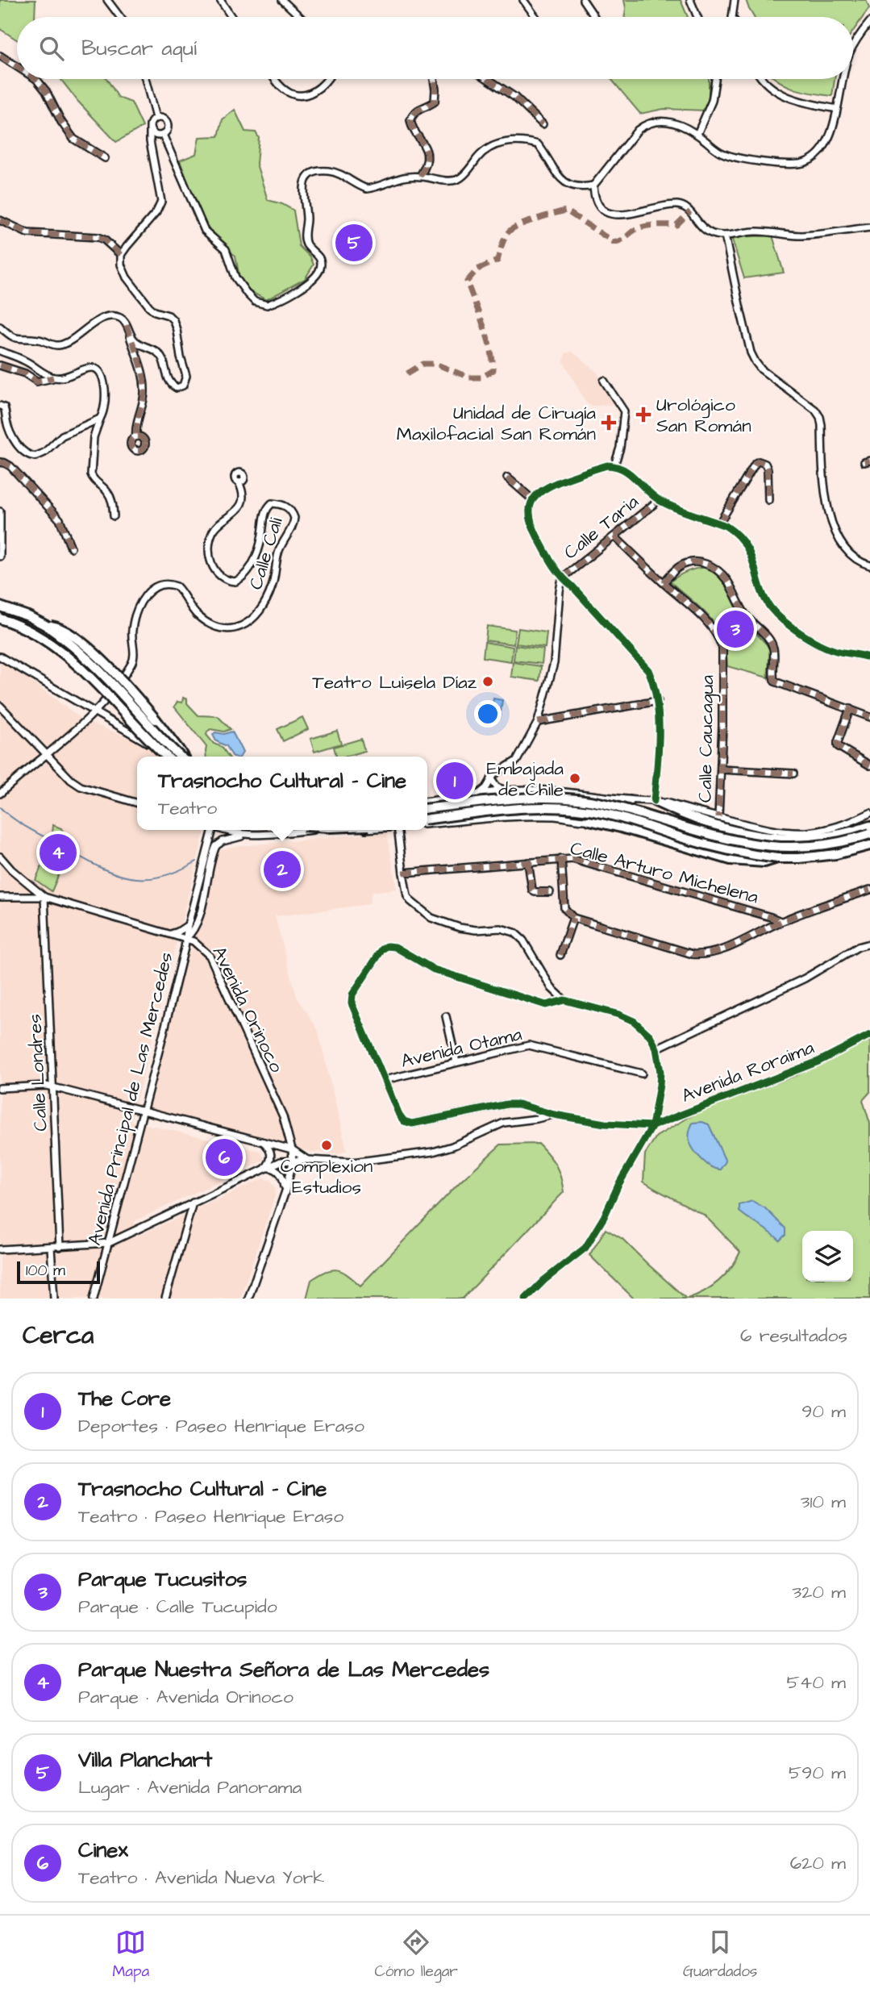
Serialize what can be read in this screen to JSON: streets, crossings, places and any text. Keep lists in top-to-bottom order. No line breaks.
{"streets":{"street":["Calle Taria","Calle Cali","Calle Caucagua","Calle Arturo Michelena","Avenida Orinoco","Avenida Otama","Avenida Roraima","Calle Londres","Avenida Principal de Las Mercedes"]},"crossings":[["Calle Taria","Calle Caucagua"],["Avenida Orinoco","Calle Londres"],["Avenida Orinoco","Avenida Principal de Las Mercedes"],["Avenida Otama","Avenida Roraima"]],"places":{"health":["Urológico San Román","Unidad de Cirugía Maxilofacial San Román"],"other":["Teatro Luisela Díaz","Embajada de Chile","Complexion Estudios"]},"scale_bar":"100 m","page":{"search":"Buscar aquí","pins":["5","3","1","4","2","6"],"popup":["Trasnocho Cultural - Cine","Teatro"],"scale":"100 m","heading":["Cerca","6 resultados"],"list":[{"mark":"1","name":"The Core","note":"Deportes · Paseo Henrique Eraso","value":"90 m"},{"mark":"2","name":"Trasnocho Cultural - Cine","note":"Teatro · Paseo Henrique Eraso","value":"310 m"},{"mark":"3","name":"Parque Tucusitos","note":"Parque · Calle Tucupido","value":"320 m"},{"mark":"4","name":"Parque Nuestra Señora de Las Mercedes","note":"Parque · Avenida Orinoco","value":"540 m"},{"mark":"5","name":"Villa Planchart","note":"Lugar · Avenida Panorama","value":"590 m"},{"mark":"6","name":"Cinex","note":"Teatro · Avenida Nueva York","value":"620 m"}],"nav":["Mapa","Cómo llegar","Guardados"]}}
